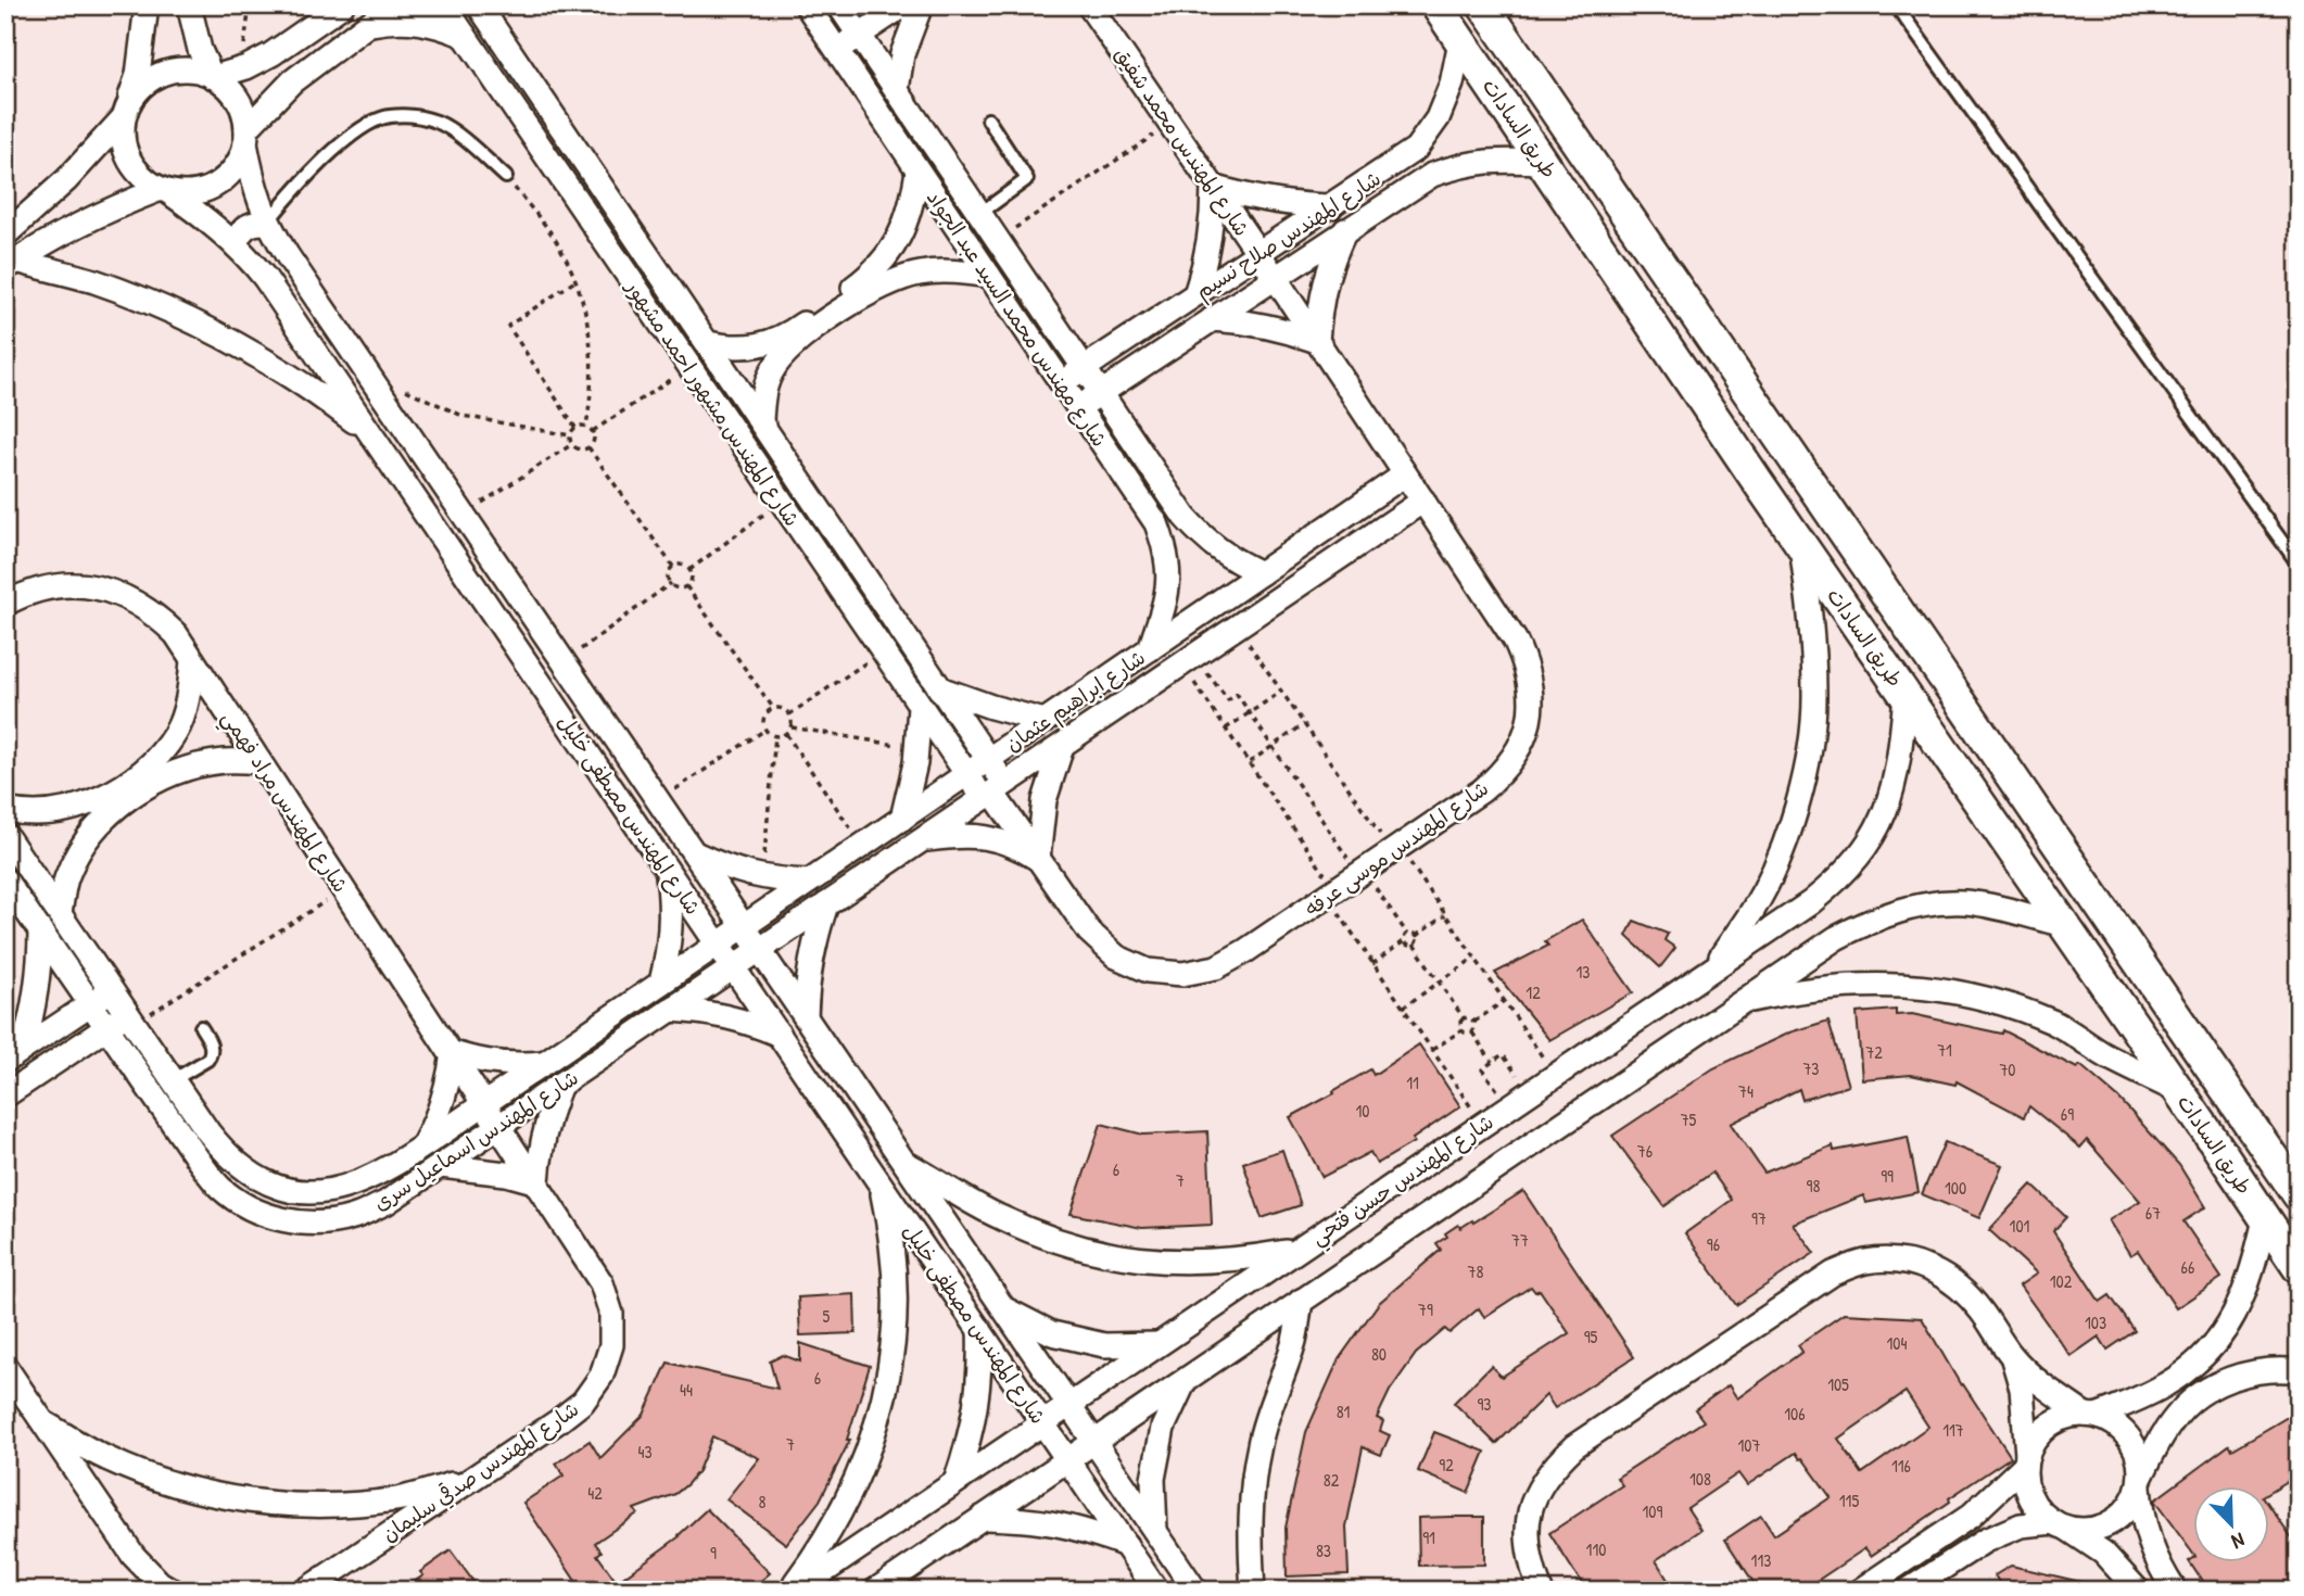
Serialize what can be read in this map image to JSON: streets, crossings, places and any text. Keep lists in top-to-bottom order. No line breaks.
{"streets":{"main road":["طريق السادات"],"street":["شارع المهندس محمد شفيق","شارع المهندس صلاح نسيم","شارع مهندس محمد السيد عبد الجواد","شارع المهندس مشهور احمد مشهور","شارع ابراهيم عثمان","شارع المهندس مراد فهمي","شارع المهندس مصطفى خليل","شارع المهندس موسى عرفه","شارع المهندس اسماعيل سرى","شارع المهندس حسن فتحي","شارع المهندس صدقي سليمان"]},"crossings":[["طريق السادات","شارع المهندس صلاح نسيم"],["طريق السادات","شارع المهندس حسن فتحي"],["شارع المهندس محمد شفيق","شارع المهندس صلاح نسيم"],["شارع المهندس محمد شفيق","شارع المهندس موسى عرفه"],["شارع المهندس صلاح نسيم","شارع مهندس محمد السيد عبد الجواد"],["شارع المهندس صلاح نسيم","شارع المهندس موسى عرفه"],["شارع مهندس محمد السيد عبد الجواد","شارع ابراهيم عثمان"],["شارع المهندس مشهور احمد مشهور","شارع ابراهيم عثمان"],["شارع المهندس مشهور احمد مشهور","شارع المهندس موسى عرفه"],["شارع ابراهيم عثمان","شارع المهندس مصطفى خليل"],["شارع ابراهيم عثمان","شارع المهندس موسى عرفه"],["شارع ابراهيم عثمان","شارع المهندس اسماعيل سرى"],["شارع المهندس مراد فهمي","شارع المهندس اسماعيل سرى"],["شارع المهندس مراد فهمي","شارع المهندس صدقي سليمان"],["شارع المهندس مصطفى خليل","شارع المهندس اسماعيل سرى"],["شارع المهندس مصطفى خليل","شارع المهندس حسن فتحي"],["شارع المهندس اسماعيل سرى","شارع المهندس صدقي سليمان"]],"house_numbers":["13","12","71","72","73","70","11","74","10","69","75","76","6","99","7","98","100","67","97","101","77","96","66","78","102","79","5","103","95","104","80","6","105","44","93","81","106","117","7","107","43","92","116","108","82","42","115","8","109","91","110","83","9","113"],"north":"bottom right"}
